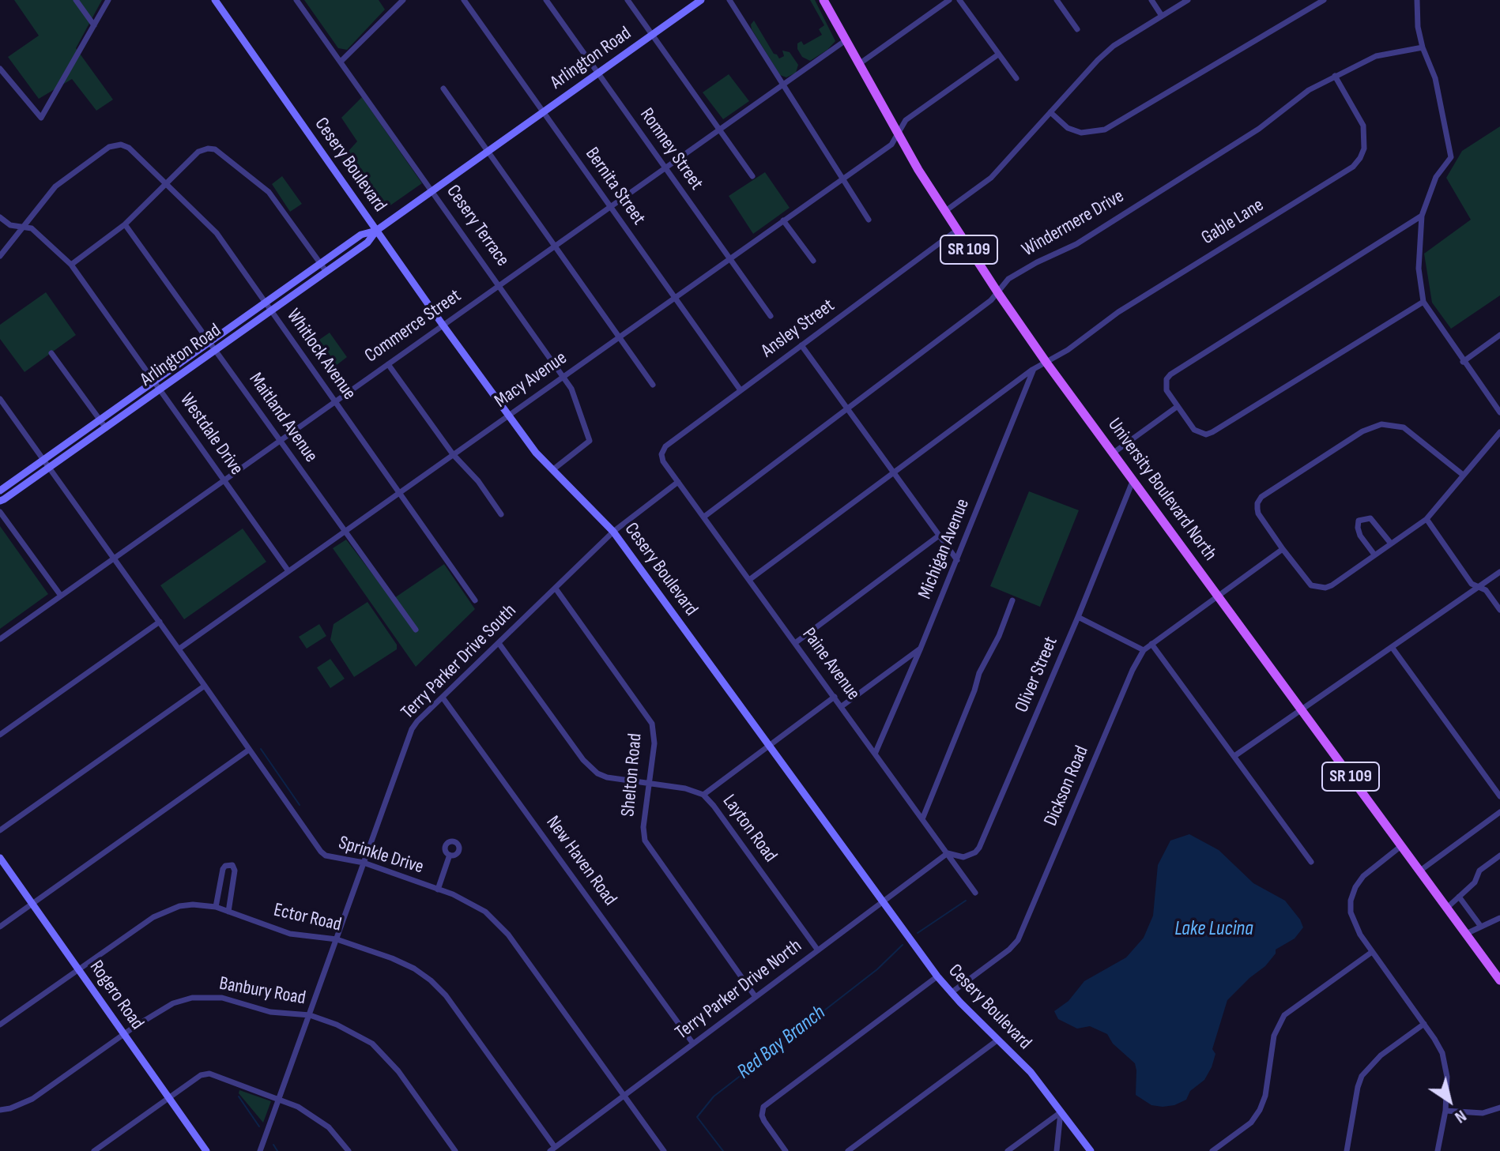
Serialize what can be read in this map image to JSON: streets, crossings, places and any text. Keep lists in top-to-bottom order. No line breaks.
{"streets":{"main road":["Arlington Road","Cesery Boulevard","SR 109","University Boulevard North","Rogero Road"],"street":["Romney Street","Bernita Street","Gable Lane","Windermere Drive","Cesery Terrace","Commerce Street","Ansley Street","Whitlock Avenue","Macy Avenue","Maitland Avenue","Westdale Drive","Michigan Avenue","Terry Parker Drive South","Paine Avenue","Oliver Street","Shelton Road","Dickson Road","Layton Road","Sprinkle Drive","New Haven Road","Ector Road","Terry Parker Drive North","Banbury Road"]},"crossings":[["Arlington Road","Romney Street"],["Arlington Road","Cesery Boulevard"],["Arlington Road","Bernita Street"],["Arlington Road","Cesery Terrace"],["Arlington Road","Whitlock Avenue"],["Arlington Road","Maitland Avenue"],["Arlington Road","Westdale Drive"],["Arlington Road","Sprinkle Drive"],["Romney Street","Commerce Street"],["Romney Street","Macy Avenue"],["Cesery Boulevard","Cesery Terrace"],["Cesery Boulevard","Commerce Street"],["Cesery Boulevard","Macy Avenue"],["Cesery Boulevard","Terry Parker Drive South"],["Cesery Boulevard","Dickson Road"],["Cesery Boulevard","Terry Parker Drive North"],["Bernita Street","Commerce Street"],["Bernita Street","Ansley Street"],["Bernita Street","Macy Avenue"],["Gable Lane","Windermere Drive"],["Gable Lane","University Boulevard North"],["Windermere Drive","University Boulevard North"],["Windermere Drive","Paine Avenue"],["Cesery Terrace","Commerce Street"],["Cesery Terrace","Macy Avenue"],["Commerce Street","Whitlock Avenue"],["Commerce Street","Maitland Avenue"],["Commerce Street","Westdale Drive"],["Commerce Street","University Boulevard North"],["Commerce Street","Sprinkle Drive"],["Ansley Street","University Boulevard North"],["Ansley Street","Paine Avenue"],["Whitlock Avenue","Macy Avenue"],["Whitlock Avenue","Westdale Drive"],["Macy Avenue","Maitland Avenue"],["Macy Avenue","Westdale Drive"],["Macy Avenue","University Boulevard North"],["Macy Avenue","Sprinkle Drive"],["University Boulevard North","Oliver Street"],["University Boulevard North","Dickson Road"],["Michigan Avenue","Paine Avenue"],["Terry Parker Drive South","Paine Avenue"],["Terry Parker Drive South","Shelton Road"],["Terry Parker Drive South","Layton Road"],["Terry Parker Drive South","Sprinkle Drive"],["Terry Parker Drive South","New Haven Road"],["Terry Parker Drive South","Ector Road"],["Terry Parker Drive South","Banbury Road"],["Paine Avenue","Oliver Street"],["Paine Avenue","Terry Parker Drive North"],["Oliver Street","Terry Parker Drive North"],["Shelton Road","Layton Road"],["Shelton Road","Terry Parker Drive North"],["Layton Road","Terry Parker Drive North"],["Sprinkle Drive","Terry Parker Drive North"],["New Haven Road","Terry Parker Drive North"],["Ector Road","Terry Parker Drive North"],["Ector Road","Rogero Road"],["Banbury Road","Rogero Road"]],"water":["Lake Lucina","Red Bay Branch"],"north":"bottom right"}
